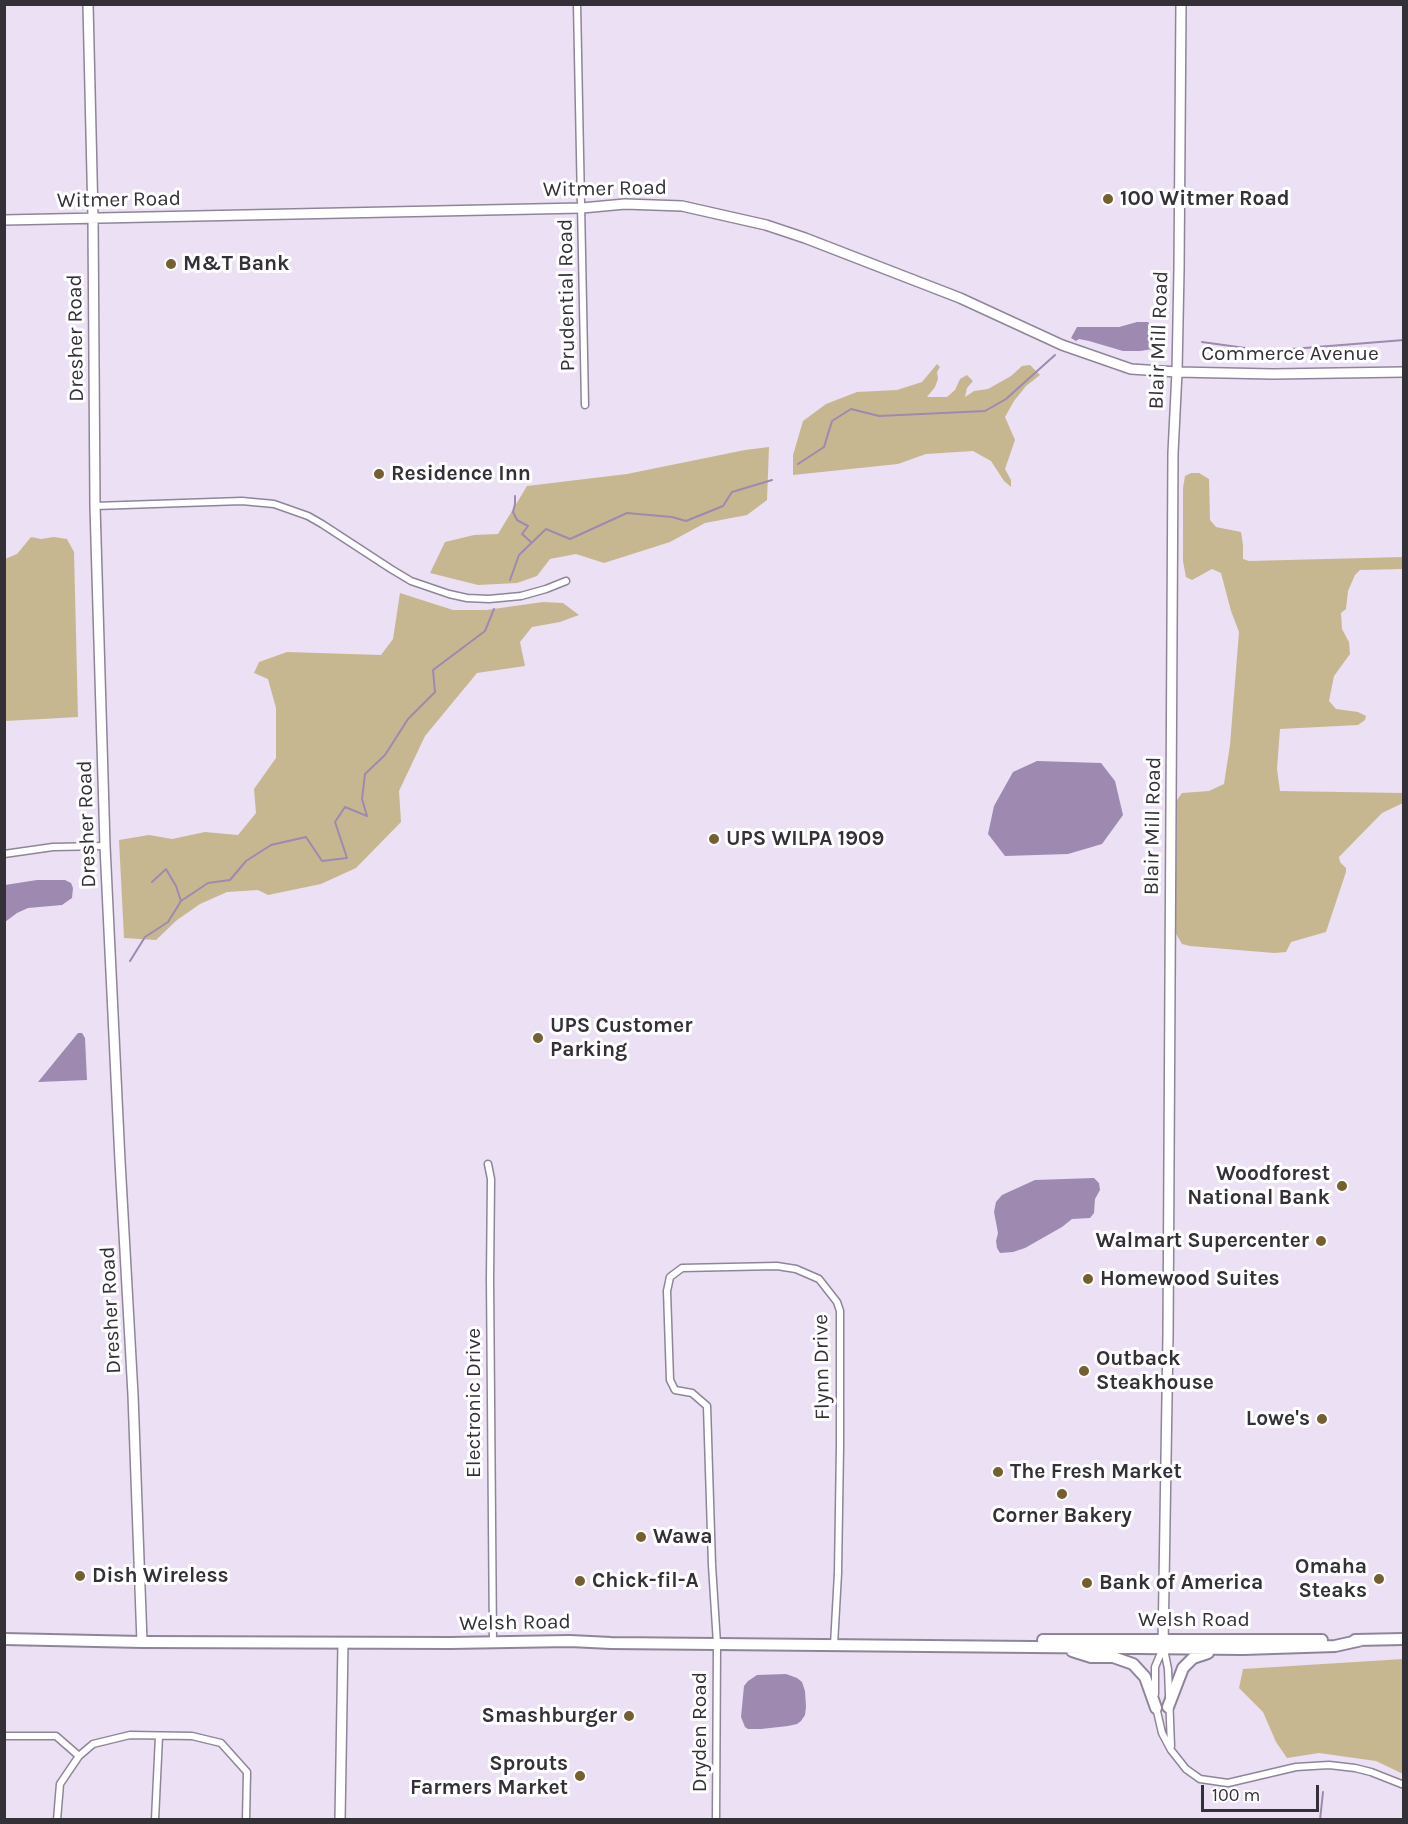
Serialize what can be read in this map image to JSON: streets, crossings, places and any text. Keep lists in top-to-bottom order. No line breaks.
{"streets":{"main road":["Witmer Road","Dresher Road","Blair Mill Road","Commerce Avenue","Welsh Road"],"street":["Prudential Road","Flynn Drive","Electronic Drive","Dryden Road"]},"crossings":[["Witmer Road","Prudential Road"],["Witmer Road","Dresher Road"],["Witmer Road","Blair Mill Road"],["Witmer Road","Commerce Avenue"],["Dresher Road","Welsh Road"],["Blair Mill Road","Commerce Avenue"],["Blair Mill Road","Welsh Road"],["Flynn Drive","Welsh Road"],["Flynn Drive","Dryden Road"],["Electronic Drive","Welsh Road"],["Welsh Road","Dryden Road"]],"places":["100 Witmer Road","M&T Bank","Residence Inn","UPS WILPA 1909","UPS Customer Parking","Woodforest National Bank","Walmart Supercenter","Homewood Suites","Outback Steakhouse","Lowe's","The Fresh Market","Corner Bakery","Wawa","Dish Wireless","Omaha Steaks","Chick-fil-A","Bank of America","Smashburger","Sprouts Farmers Market"],"scale_bar":"100 m"}
